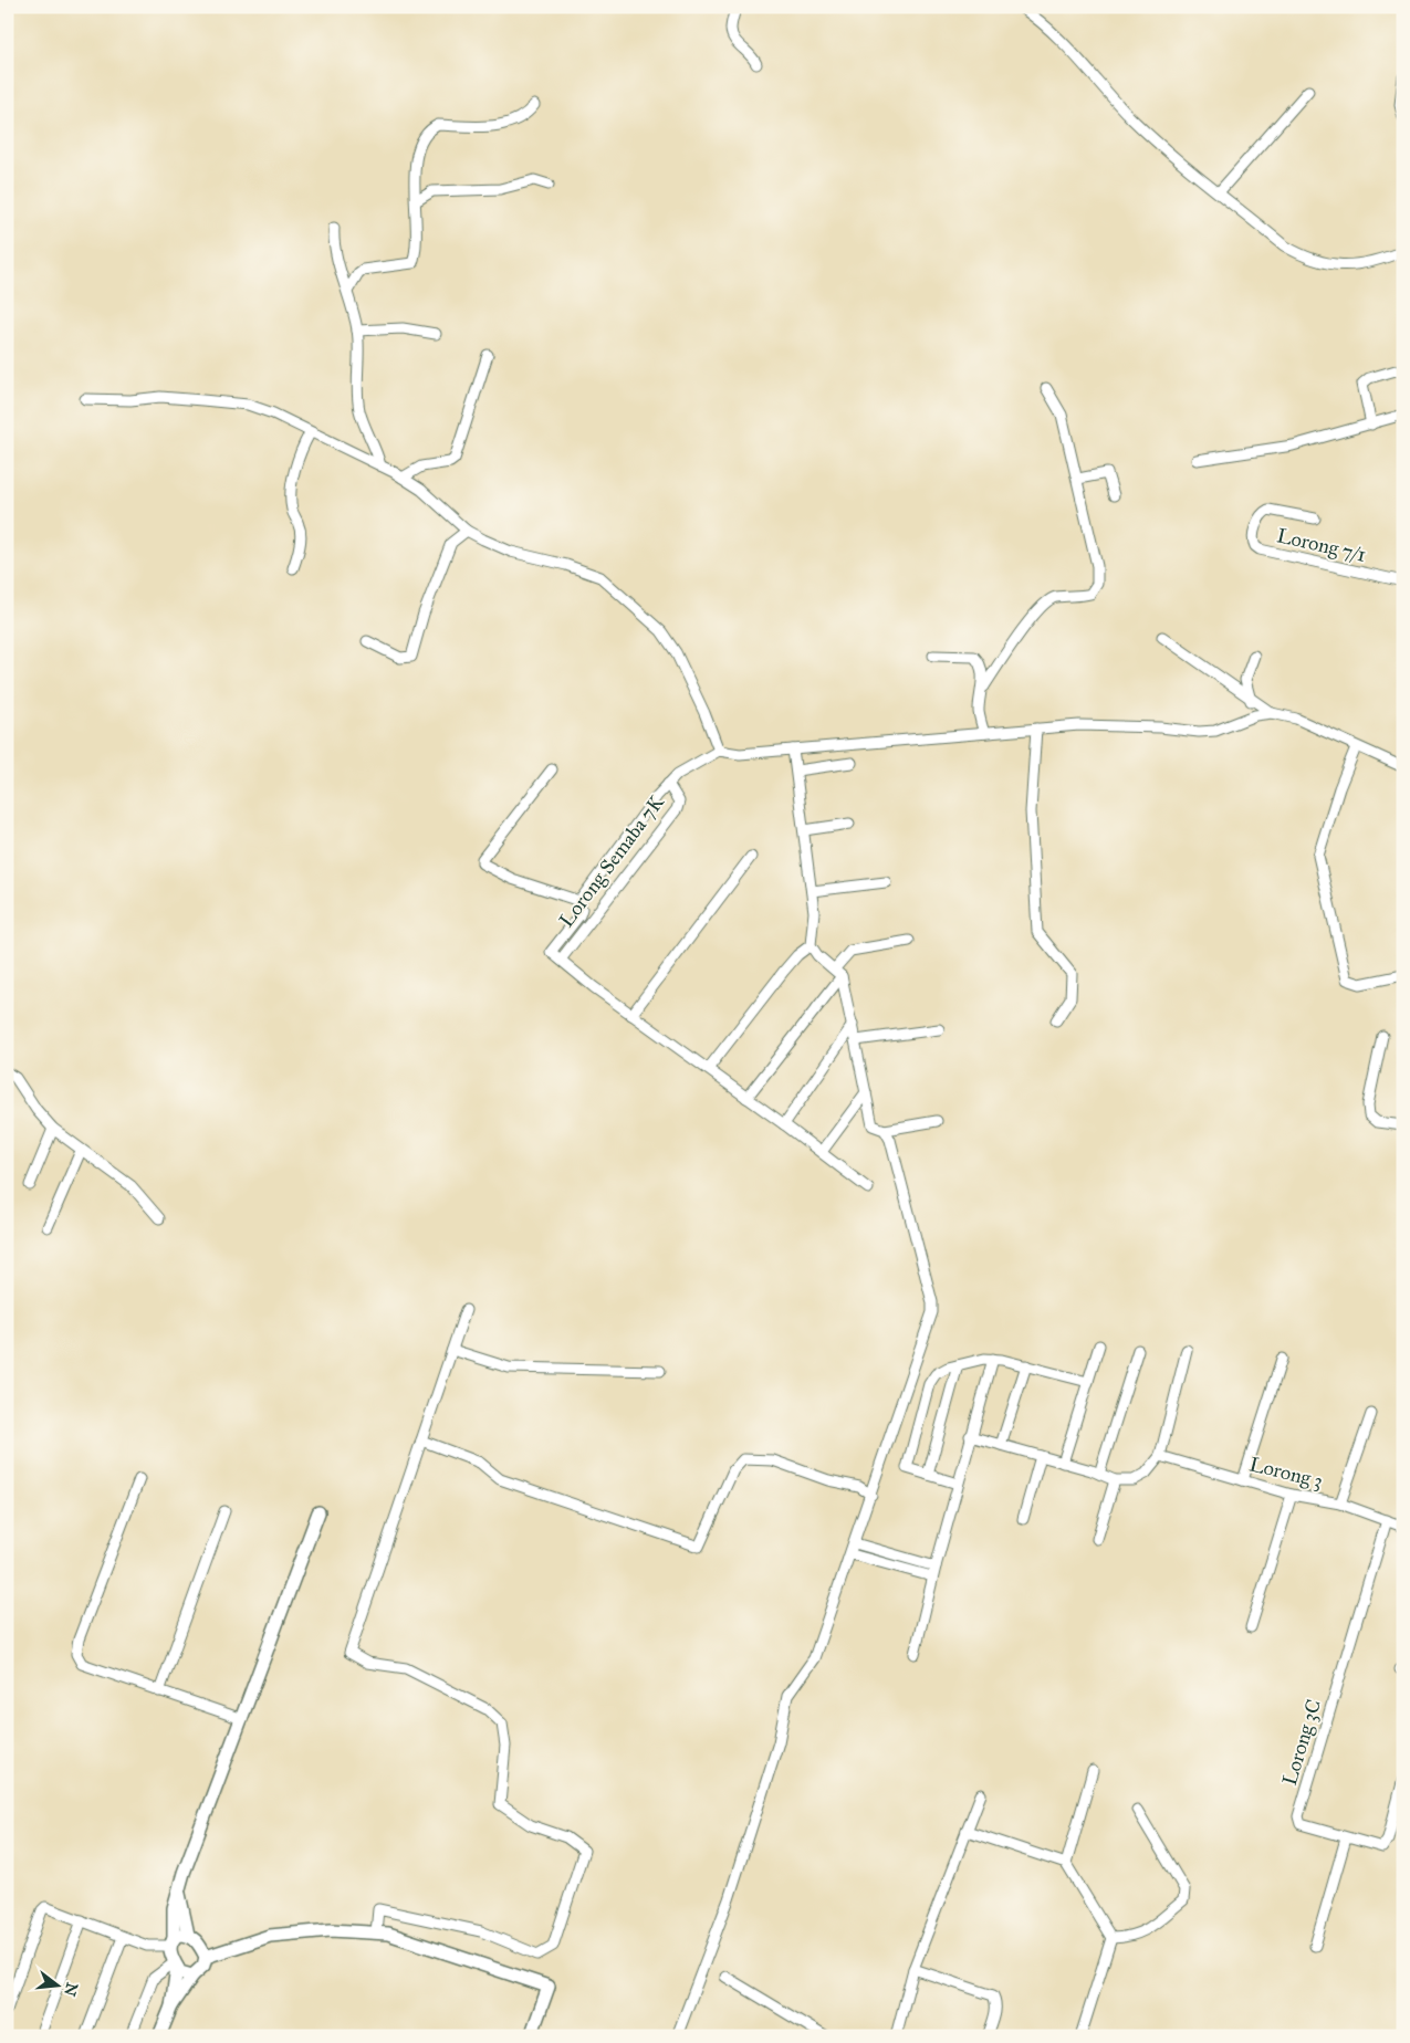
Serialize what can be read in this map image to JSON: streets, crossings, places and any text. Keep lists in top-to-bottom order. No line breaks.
{"streets":{"street":["Lorong 7/1","Lorong Semaba 7K","Lorong 3","Lorong 3C"]},"crossings":[["Lorong 3","Lorong 3C"]],"north":"right"}
